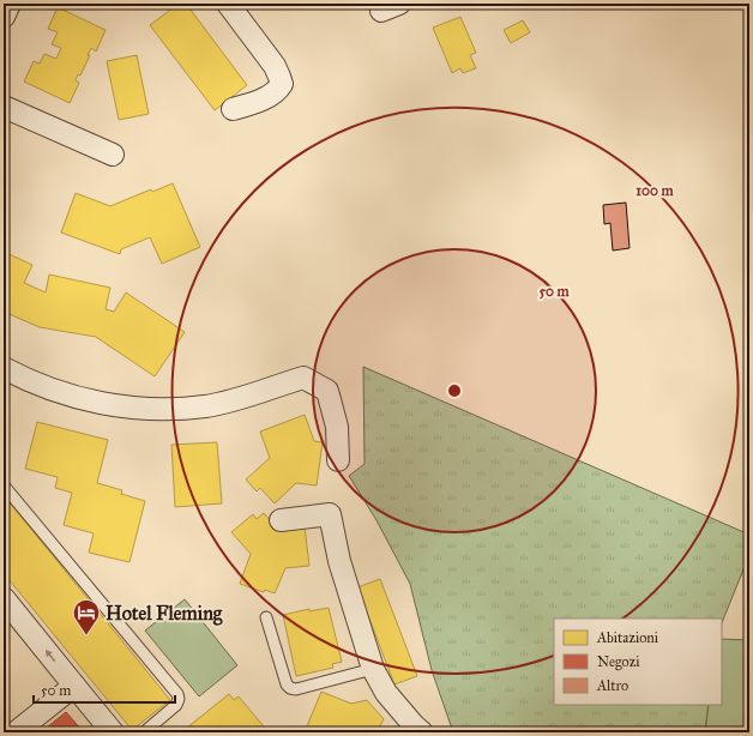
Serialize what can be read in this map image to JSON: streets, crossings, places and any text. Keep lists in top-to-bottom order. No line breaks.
{"places":{"hotel":["Hotel Fleming"]},"legend":["Abitazioni","Negozi","Altro"],"scale_bar":"50 m","rings":["100 m","50 m"]}
